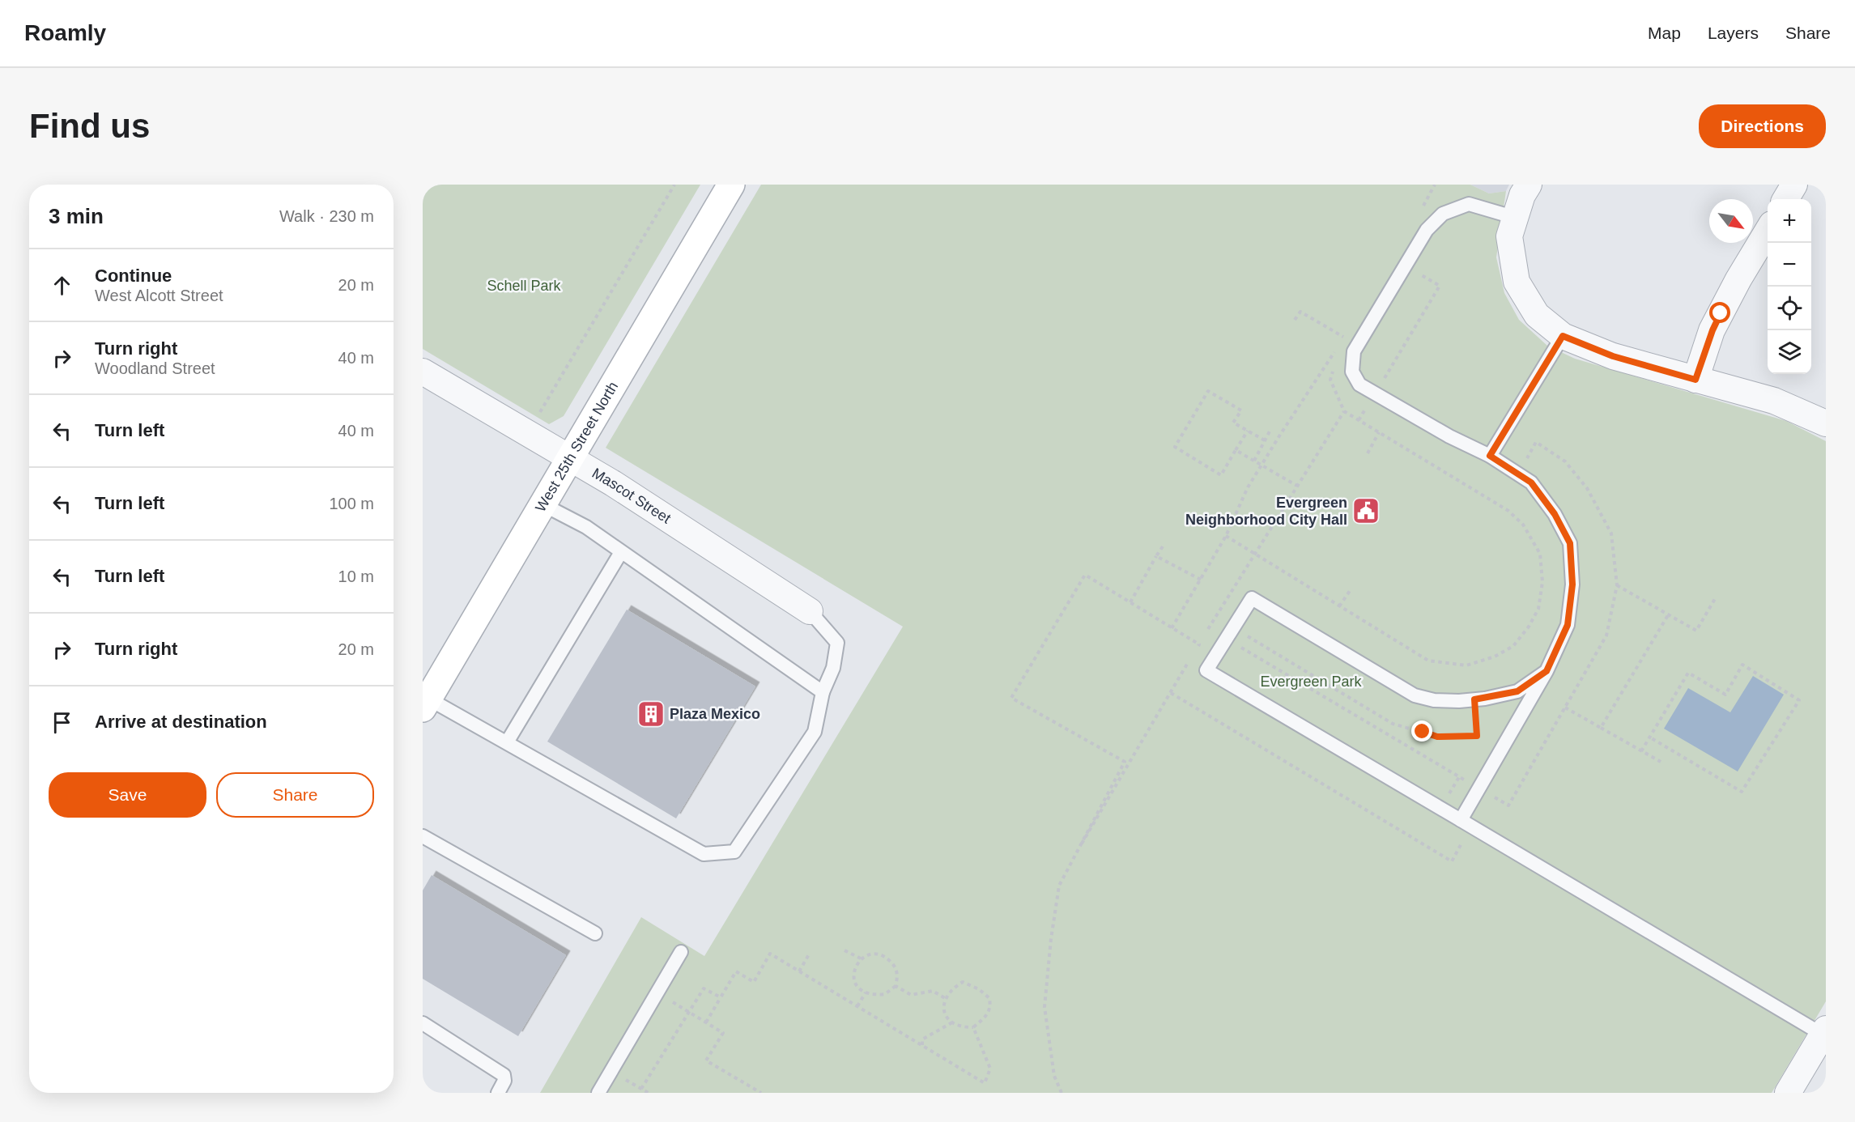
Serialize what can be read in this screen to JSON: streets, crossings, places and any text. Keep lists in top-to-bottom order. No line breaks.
{"streets":{"main road":["West 25th Street North"],"street":["Mascot Street"]},"crossings":[["West 25th Street North","Mascot Street"]],"parks":["Schell Park","Evergreen Park"],"places":{"public building":["Evergreen Neighborhood City Hall"],"building":["Plaza Mexico"]},"north":"bottom right","page":{"header":"Roamly","nav":["Map","Layers","Share"],"buttons":["Directions",["Save","Share"]],"title":"Find us","heading":["3 min","Walk · 230 m"],"map_buttons":["+","−"],"list":[["Continue","West Alcott Street","20 m"],["Turn right","Woodland Street","40 m"],["Turn left","40 m"],["Turn left","100 m"],["Turn left","10 m"],["Turn right","20 m"],"Arrive at destination"]}}
